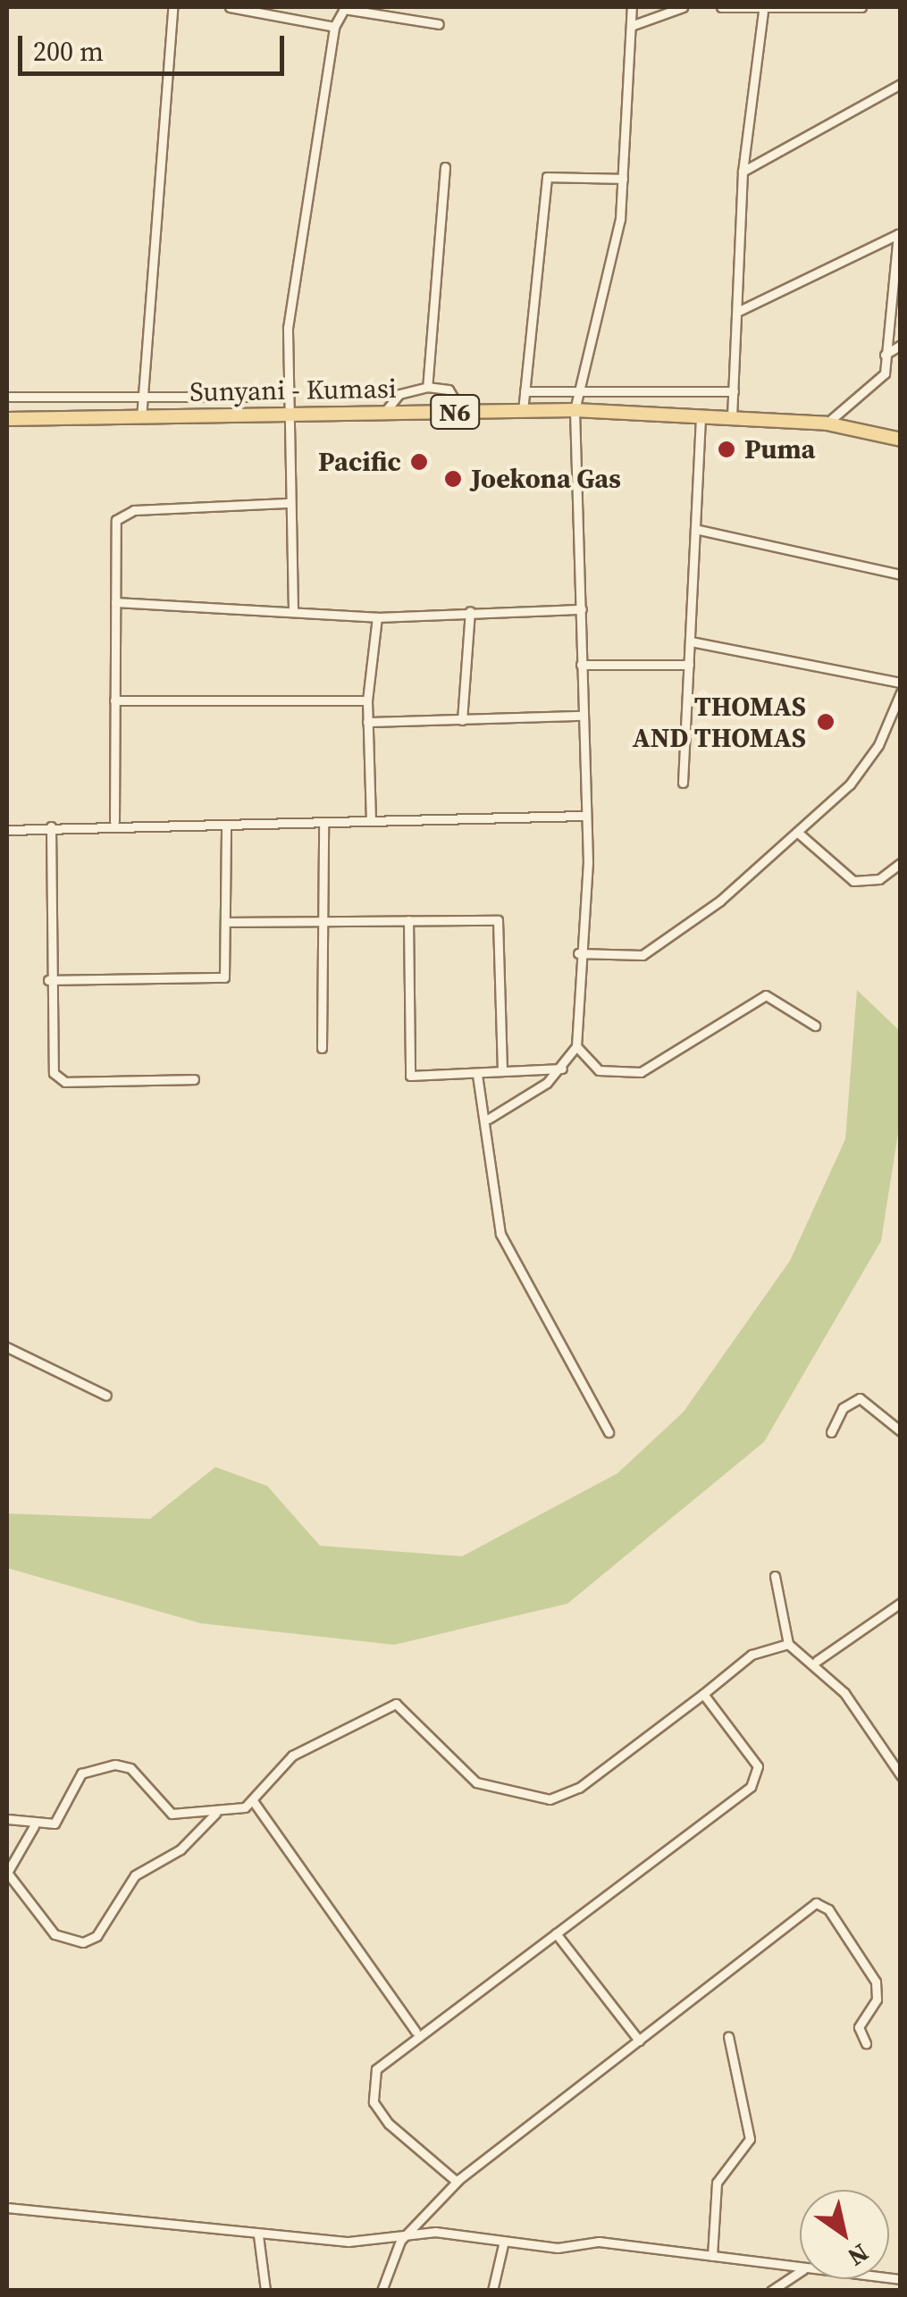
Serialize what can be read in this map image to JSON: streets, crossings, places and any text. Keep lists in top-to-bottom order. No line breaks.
{"streets":{"main road":["Sunyani - Kumasi","N6"]},"places":["Puma","Pacific","Joekona Gas","THOMAS AND THOMAS"],"scale_bar":"200 m","north":"bottom right"}
